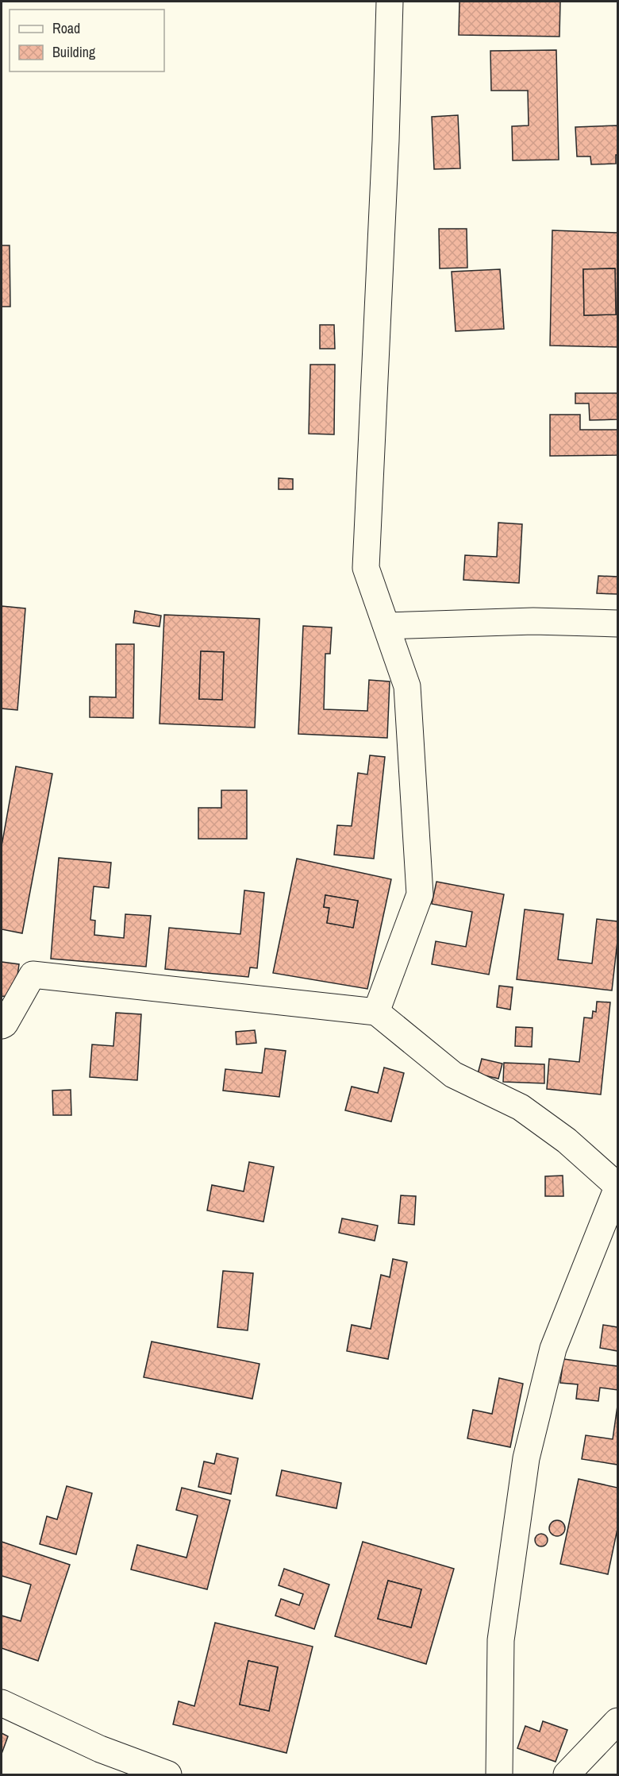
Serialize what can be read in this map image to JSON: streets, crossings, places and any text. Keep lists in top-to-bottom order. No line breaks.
{"legend":["Road","Building"]}
